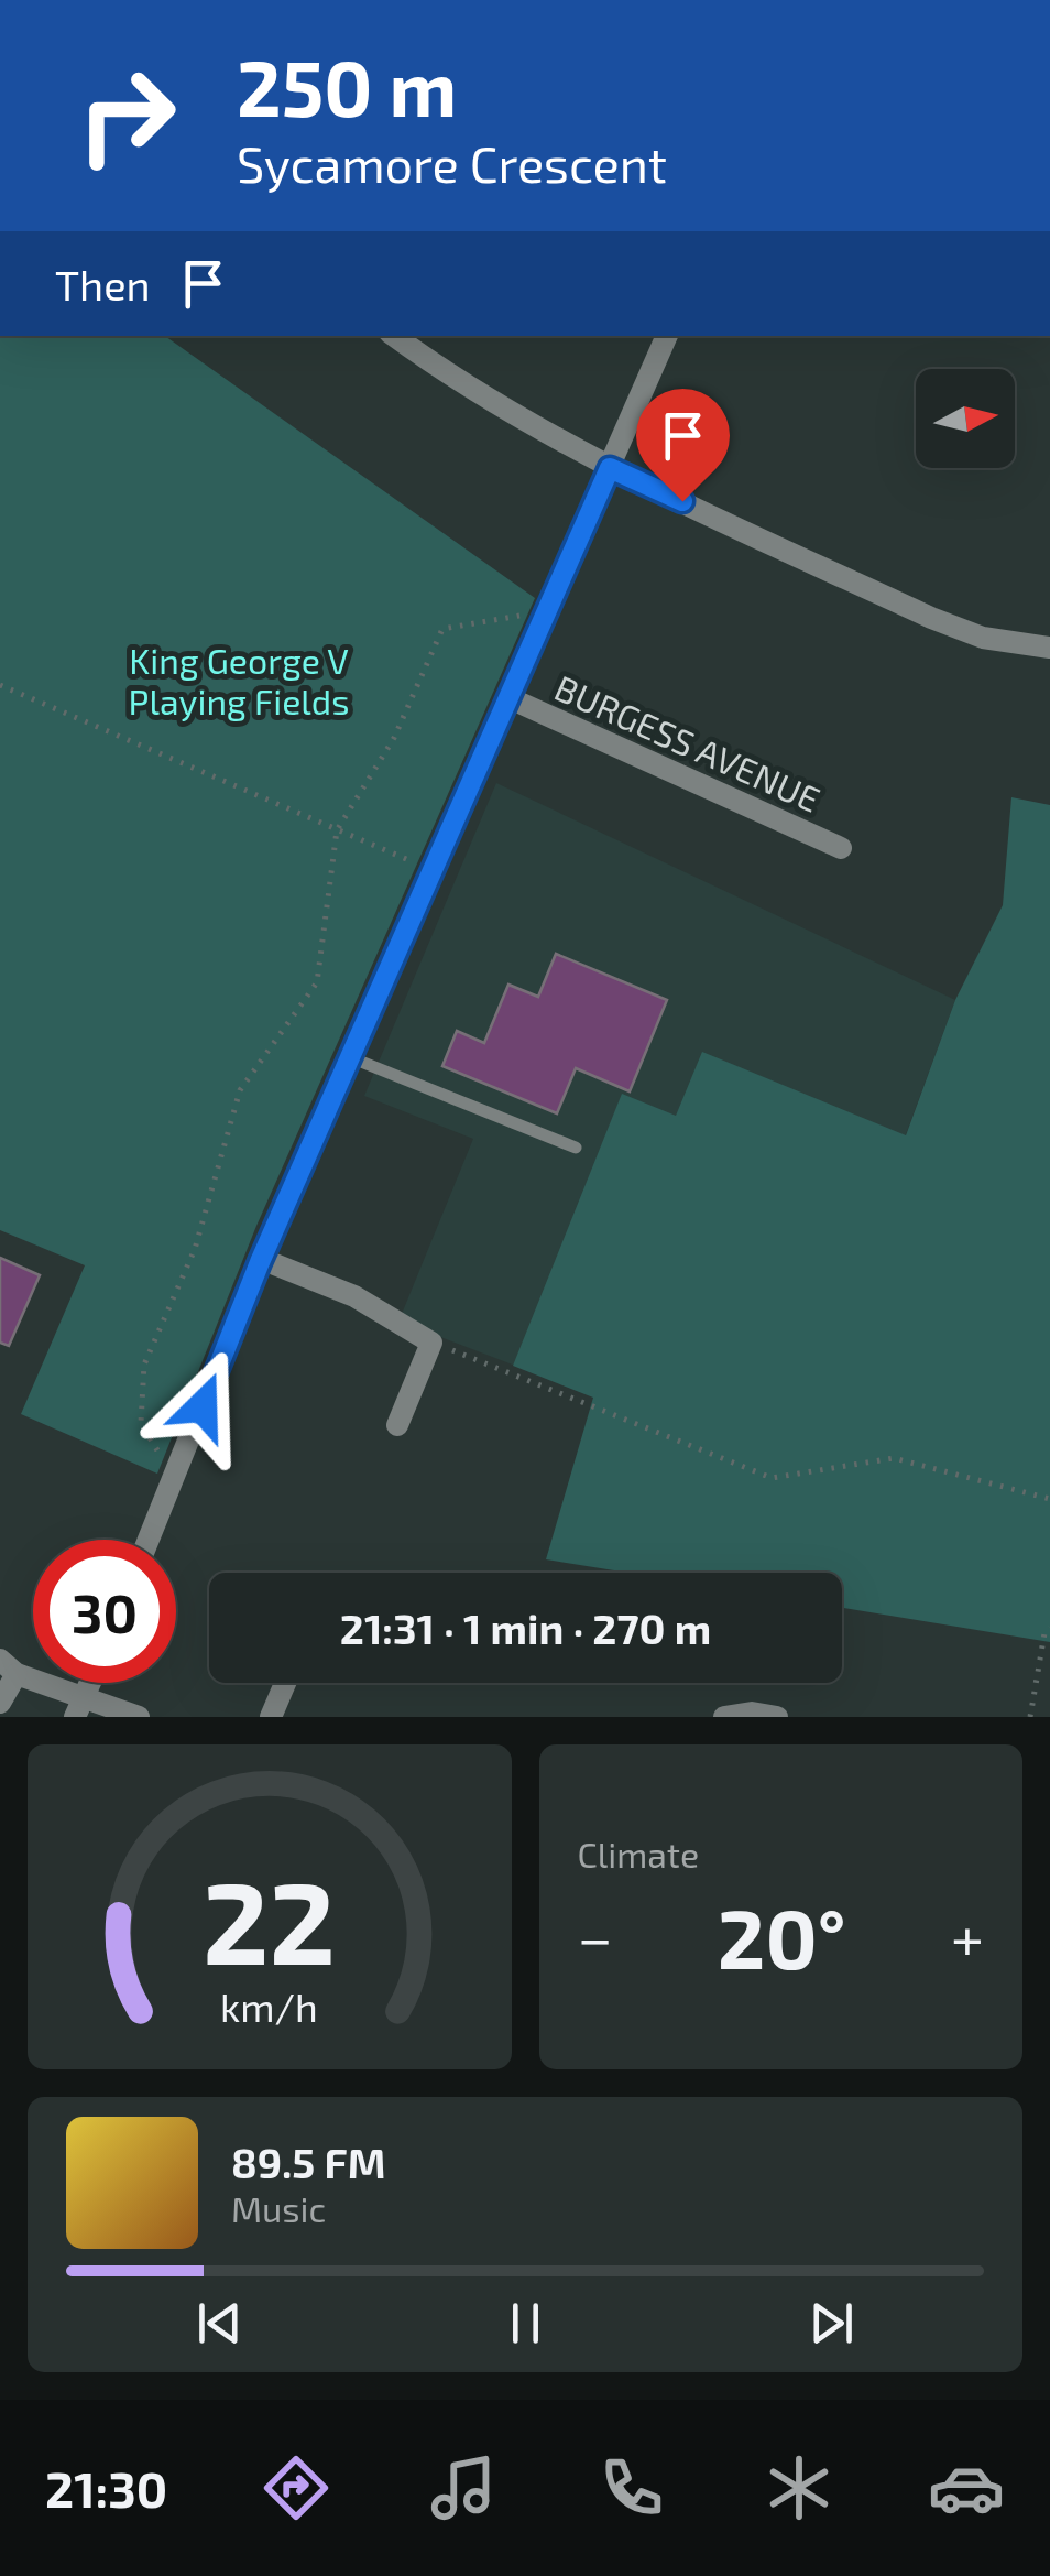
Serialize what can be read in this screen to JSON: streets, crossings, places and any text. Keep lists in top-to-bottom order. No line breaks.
{"streets":{"street":["BURGESS AVENUE"]},"parks":["King George V Playing Fields"],"north":"right","page":{"turn":["250 m","Sycamore Crescent"],"then":"Then","limit":"30","trip":"21:31 · 1 min · 270 m","tile":"Climate","heat":["−","20°","+"],"song":["89.5 FM","Music"],"tabs":"21:30","gauge":["22","km/h"]}}
